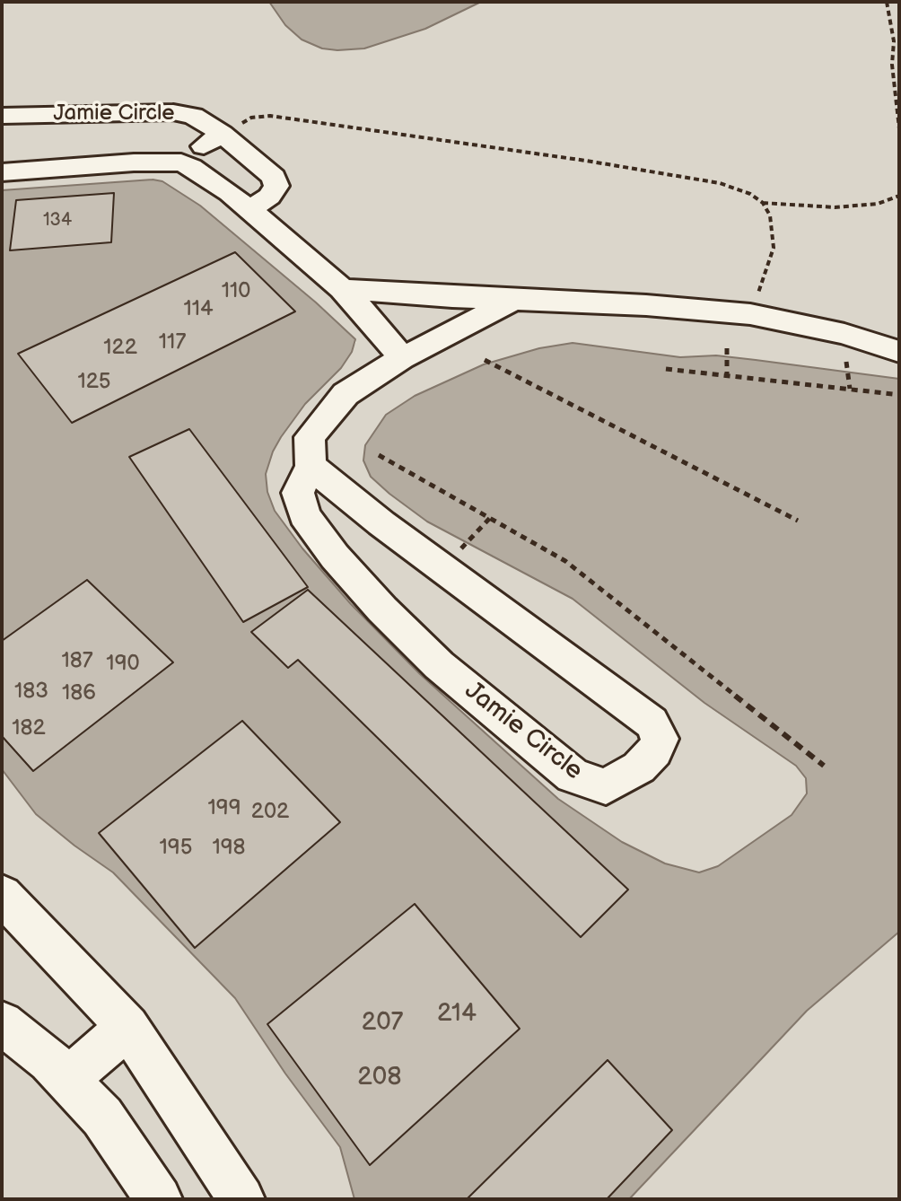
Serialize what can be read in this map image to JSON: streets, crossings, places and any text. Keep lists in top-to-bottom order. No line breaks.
{"streets":{"street":["Jamie Circle"]},"house_numbers":["134","110","114","117","122","125","187","190","183","186","182","199","202","195","198","214","207","208"]}
